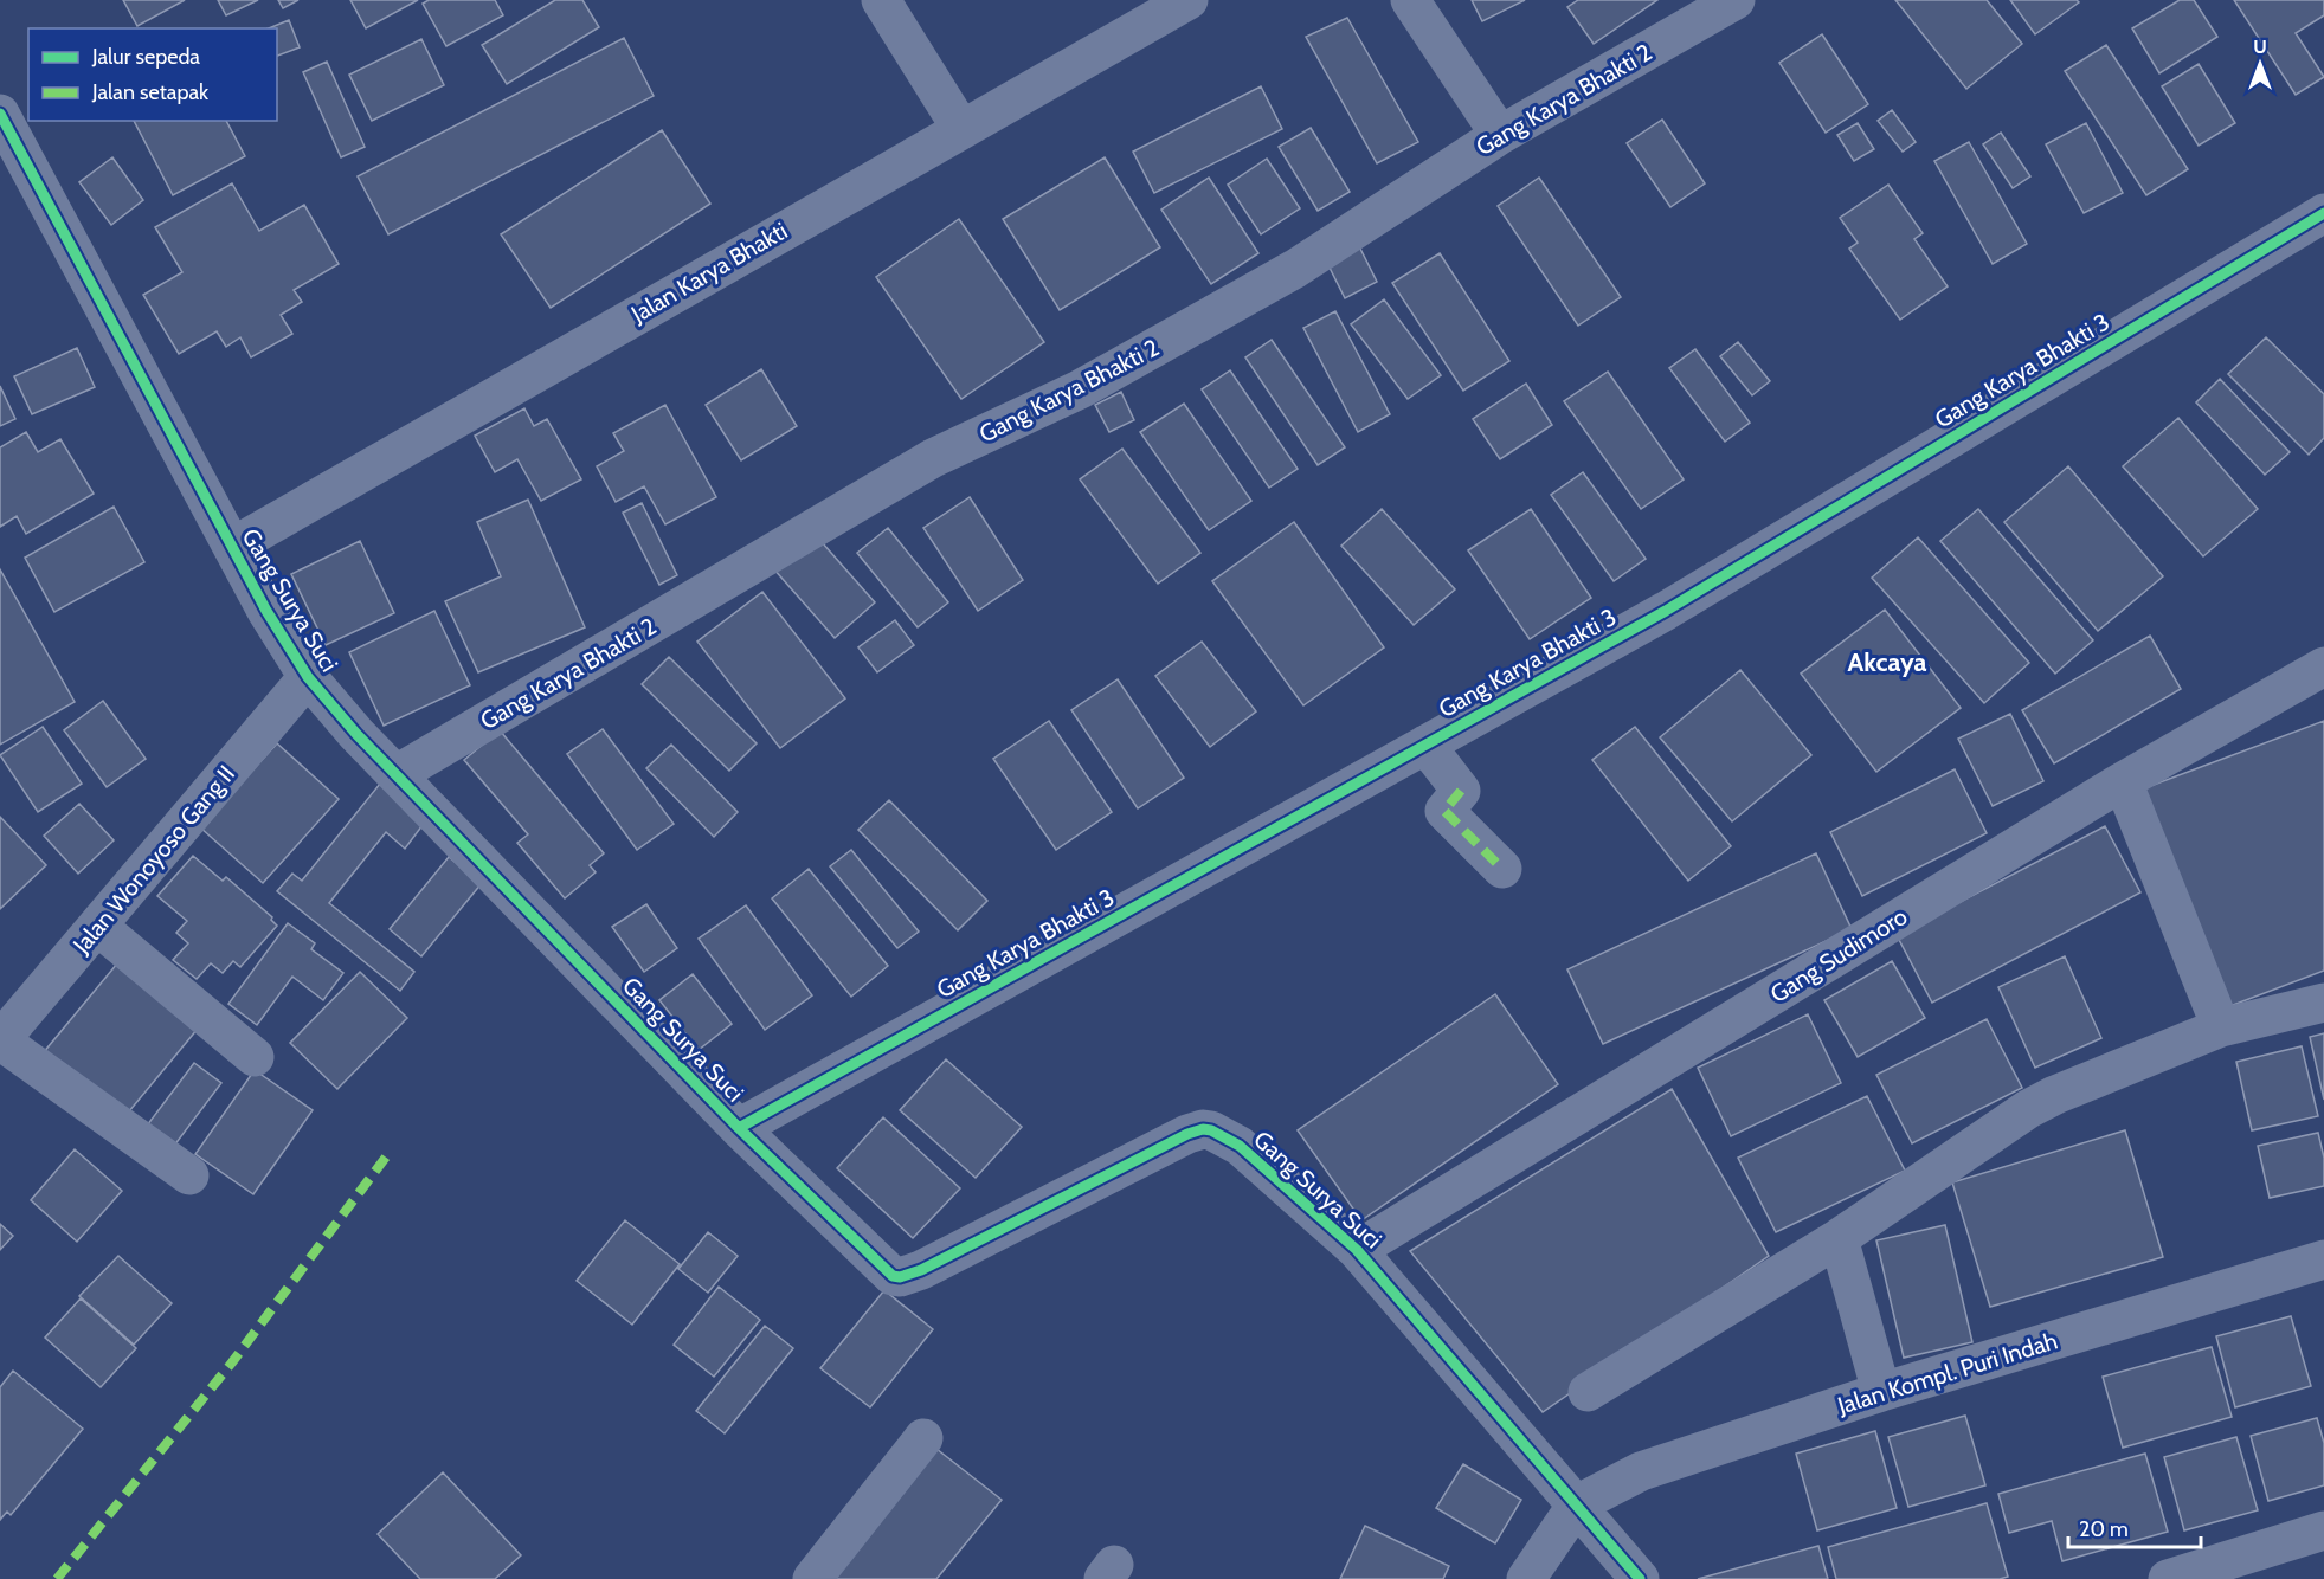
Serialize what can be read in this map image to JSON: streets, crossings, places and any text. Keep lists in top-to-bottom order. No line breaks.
{"streets":{"street":["Gang Karya Bhakti 2","Jalan Karya Bhakti","Gang Karya Bhakti 3","Gang Surya Suci","Jalan Wonoyoso Gang II","Gang Sudimoro","Jalan Kompl. Puri Indah"]},"crossings":[["Gang Karya Bhakti 2","Gang Surya Suci"],["Jalan Karya Bhakti","Gang Surya Suci"],["Gang Karya Bhakti 3","Gang Surya Suci"],["Gang Surya Suci","Jalan Wonoyoso Gang II"],["Gang Surya Suci","Gang Sudimoro"],["Gang Surya Suci","Jalan Kompl. Puri Indah"]],"districts":["Akcaya"],"legend":["Jalur sepeda","Jalan setapak"],"scale_bar":"20 m","north":"top"}
